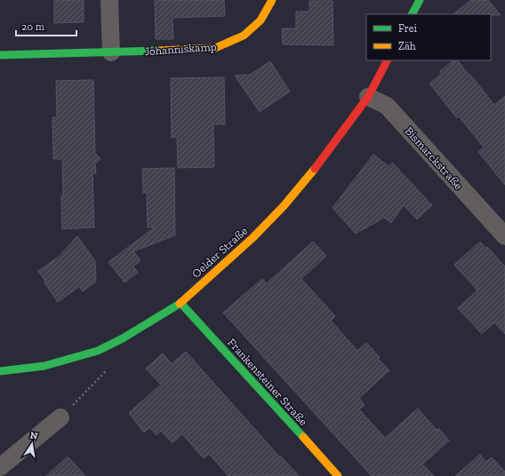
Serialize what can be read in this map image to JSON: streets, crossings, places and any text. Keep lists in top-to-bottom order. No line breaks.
{"streets":{"street":["Johanniskamp","Bismarckstraße","Oelder Straße","Frankensteiner Straße"]},"crossings":[["Bismarckstraße","Oelder Straße"],["Oelder Straße","Frankensteiner Straße"]],"legend":["Frei","Zäh"],"scale_bar":"20 m","north":"top"}
